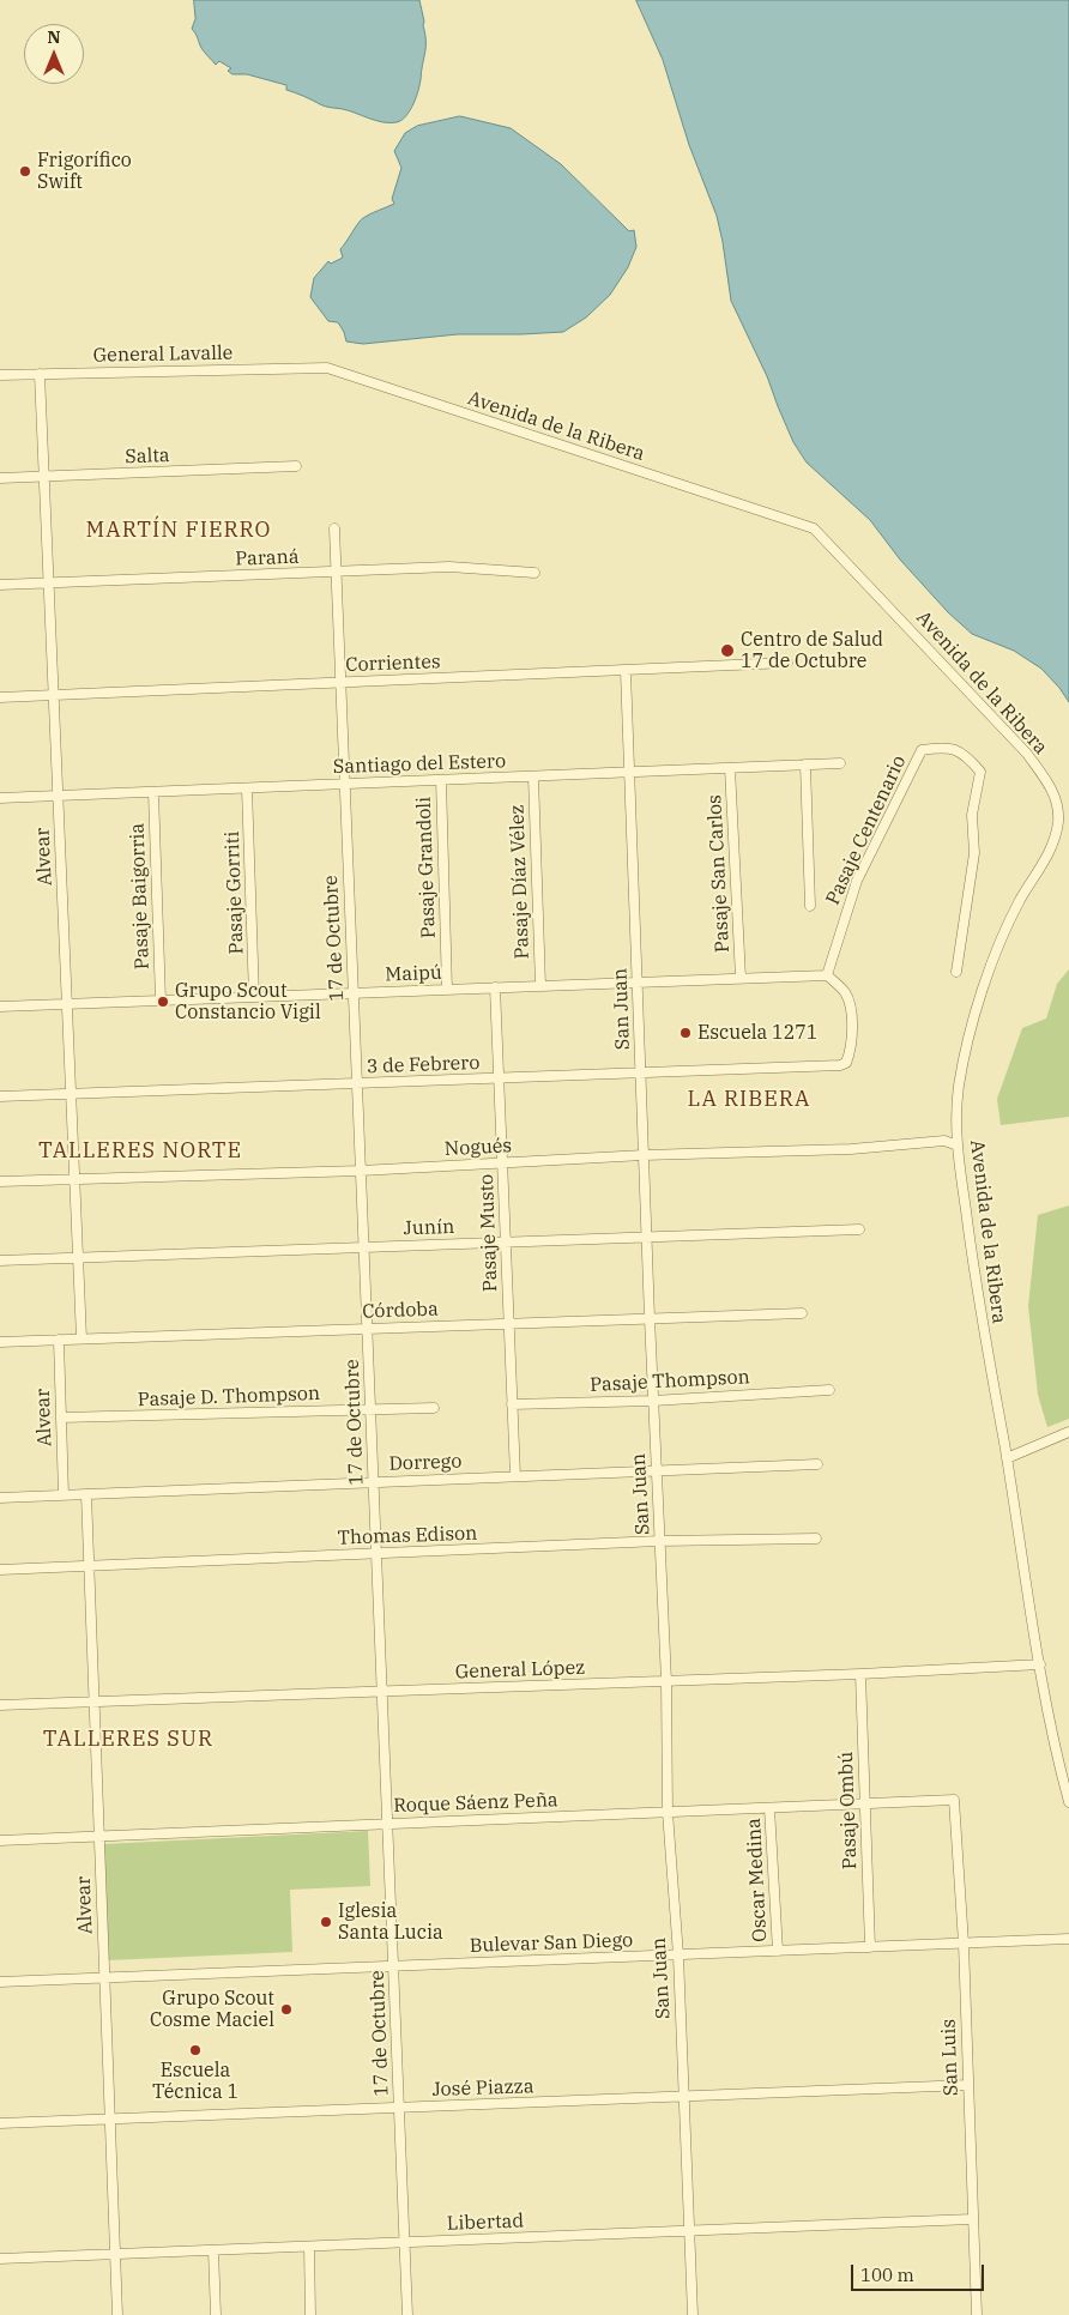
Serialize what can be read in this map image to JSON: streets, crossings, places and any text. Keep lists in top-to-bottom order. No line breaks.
{"streets":{"street":["General Lavalle","Avenida de la Ribera","Salta","Paraná","Corrientes","Santiago del Estero","Pasaje Centenario","Alvear","Pasaje Grandoli","Pasaje San Carlos","Pasaje Díaz Vélez","Pasaje Gorriti","Pasaje Baigorria","17 de Octubre","Maipú","San Juan","3 de Febrero","Nogués","Junín","Pasaje Musto","Córdoba","Pasaje Thompson","Pasaje D. Thompson","Dorrego","Thomas Edison","General López","Roque Sáenz Peña","Pasaje Ombú","Oscar Medina","Bulevar San Diego","San Luis","José Piazza","Libertad"]},"crossings":[["General Lavalle","Avenida de la Ribera"],["General Lavalle","Alvear"],["Avenida de la Ribera","Nogués"],["Avenida de la Ribera","General López"],["Salta","Alvear"],["Paraná","Alvear"],["Paraná","17 de Octubre"],["Corrientes","Alvear"],["Corrientes","17 de Octubre"],["Corrientes","San Juan"],["Santiago del Estero","Alvear"],["Santiago del Estero","Pasaje Grandoli"],["Santiago del Estero","Pasaje San Carlos"],["Santiago del Estero","Pasaje Díaz Vélez"],["Santiago del Estero","Pasaje Gorriti"],["Santiago del Estero","Pasaje Baigorria"],["Santiago del Estero","17 de Octubre"],["Santiago del Estero","San Juan"],["Pasaje Centenario","Maipú"],["Pasaje Centenario","3 de Febrero"],["Alvear","Maipú"],["Alvear","3 de Febrero"],["Alvear","Nogués"],["Alvear","Junín"],["Alvear","Córdoba"],["Alvear","Pasaje D. Thompson"],["Alvear","Dorrego"],["Alvear","Thomas Edison"],["Alvear","General López"],["Alvear","Roque Sáenz Peña"],["Alvear","Bulevar San Diego"],["Alvear","José Piazza"],["Alvear","Libertad"],["Pasaje Grandoli","Maipú"],["Pasaje San Carlos","Maipú"],["Pasaje Díaz Vélez","Maipú"],["Pasaje Gorriti","Maipú"],["Pasaje Baigorria","Maipú"],["17 de Octubre","Maipú"],["17 de Octubre","3 de Febrero"],["17 de Octubre","Nogués"],["17 de Octubre","Junín"],["17 de Octubre","Córdoba"],["17 de Octubre","Pasaje D. Thompson"],["17 de Octubre","Dorrego"],["17 de Octubre","Thomas Edison"],["17 de Octubre","General López"],["17 de Octubre","Roque Sáenz Peña"],["17 de Octubre","Bulevar San Diego"],["17 de Octubre","José Piazza"],["17 de Octubre","Libertad"],["Maipú","San Juan"],["Maipú","3 de Febrero"],["Maipú","Pasaje Musto"],["San Juan","3 de Febrero"],["San Juan","Nogués"],["San Juan","Junín"],["San Juan","Córdoba"],["San Juan","Pasaje Thompson"],["San Juan","Dorrego"],["San Juan","Thomas Edison"],["San Juan","General López"],["San Juan","Roque Sáenz Peña"],["San Juan","Bulevar San Diego"],["San Juan","José Piazza"],["San Juan","Libertad"],["3 de Febrero","Pasaje Musto"],["Nogués","Pasaje Musto"],["Junín","Pasaje Musto"],["Pasaje Musto","Córdoba"],["Pasaje Musto","Pasaje Thompson"],["Pasaje Musto","Dorrego"],["General López","Pasaje Ombú"],["Roque Sáenz Peña","Pasaje Ombú"],["Roque Sáenz Peña","Oscar Medina"],["Roque Sáenz Peña","San Luis"],["Pasaje Ombú","Bulevar San Diego"],["Oscar Medina","Bulevar San Diego"],["Bulevar San Diego","San Luis"],["San Luis","José Piazza"],["San Luis","Libertad"]],"districts":["MARTÍN FIERRO","LA RIBERA","TALLERES NORTE","TALLERES SUR"],"places":["Frigorífico Swift","Centro de Salud 17 de Octubre","Grupo Scout Constancio Vigil","Escuela 1271","Iglesia Santa Lucia","Grupo Scout Cosme Maciel","Escuela Técnica 1"],"scale_bar":"100 m","north":"top"}
